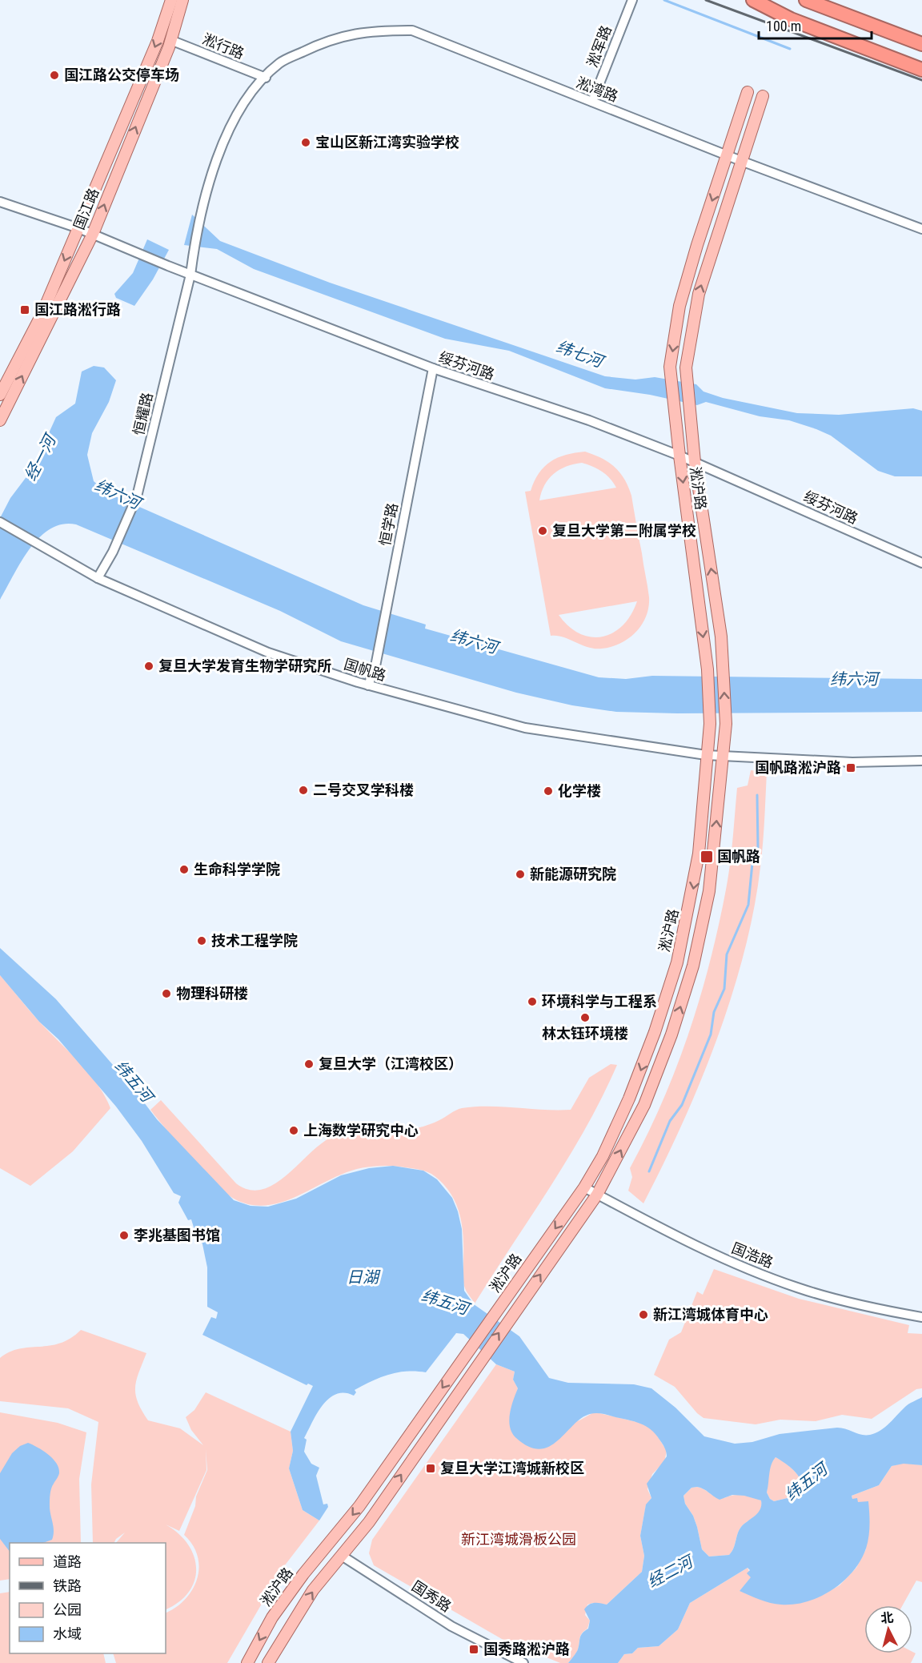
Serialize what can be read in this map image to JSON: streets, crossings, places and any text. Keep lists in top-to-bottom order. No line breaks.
{"streets":{"main road":["国江路","淞沪路","国秀路"],"street":["淞行路","淞军路","淞湾路","绥芬河路","恒耀路","恒学路","国帆路","国浩路"]},"crossings":[["淞行路","淞湾路"],["淞行路","国江路"],["淞行路","恒耀路"],["淞军路","淞湾路"],["淞湾路","恒耀路"],["淞湾路","淞沪路"],["国江路","绥芬河路"],["绥芬河路","恒耀路"],["绥芬河路","淞沪路"],["绥芬河路","恒学路"],["恒耀路","国帆路"],["淞沪路","国帆路"],["淞沪路","国浩路"],["淞沪路","国秀路"],["恒学路","国帆路"]],"water":["纬七河","经一河","纬六河","纬五河","日湖","经二河"],"parks":["新江湾城滑板公园"],"places":{"other":["国江路公交停车场","宝山区新江湾实验学校","复旦大学第二附属学校","复旦大学发育生物学研究所","二号交叉学科楼","化学楼","生命科学学院","新能源研究院","技术工程学院","物理科研楼","环境科学与工程系","林太钰环境楼","复旦大学（江湾校区）","上海数学研究中心","李兆基图书馆","新江湾城体育中心"],"transit":["国江路淞行路","国帆路淞沪路","国帆路","复旦大学江湾城新校区","国秀路淞沪路"]},"legend":["道路","铁路","公园","水域"],"scale_bar":"100 m","north":"top"}
